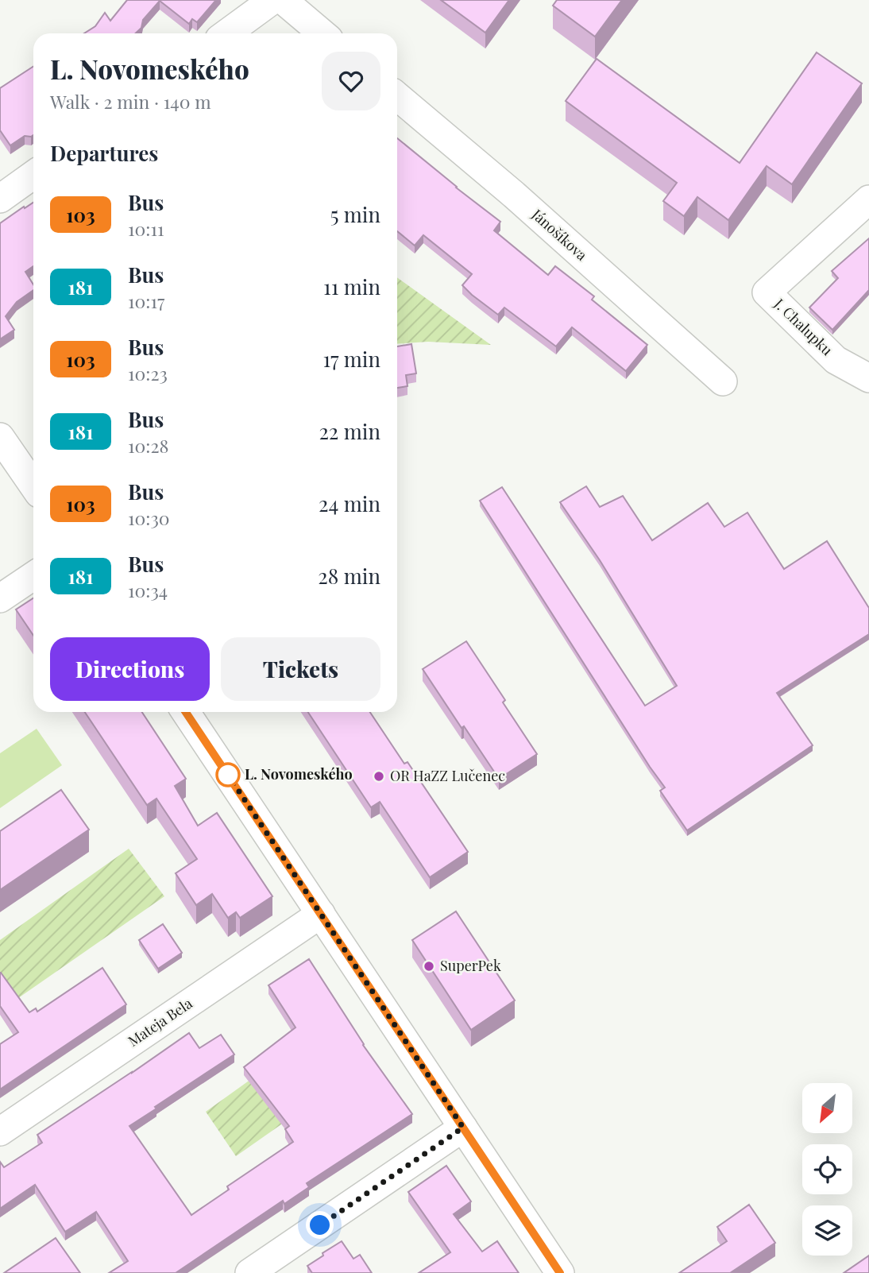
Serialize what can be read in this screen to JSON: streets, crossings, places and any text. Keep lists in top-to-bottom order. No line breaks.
{"streets":{"street":["Jánošíkova","J. Chalupku","Mateja Bela"]},"places":["L. Novomeského","OR HaZZ Lučenec","SuperPek"],"lines":["bus line 103"],"north":"bottom left","page":{"heading":[["L. Novomeského","Walk · 2 min · 140 m"],"Departures"],"list":[{"mark":"103","name":"Bus","note":"10:11","value":"5 min"},{"mark":"181","name":"Bus","note":"10:17","value":"11 min"},{"mark":"103","name":"Bus","note":"10:23","value":"17 min"},{"mark":"181","name":"Bus","note":"10:28","value":"22 min"},{"mark":"103","name":"Bus","note":"10:30","value":"24 min"},{"mark":"181","name":"Bus","note":"10:34","value":"28 min"}],"buttons":["Directions","Tickets"]}}
